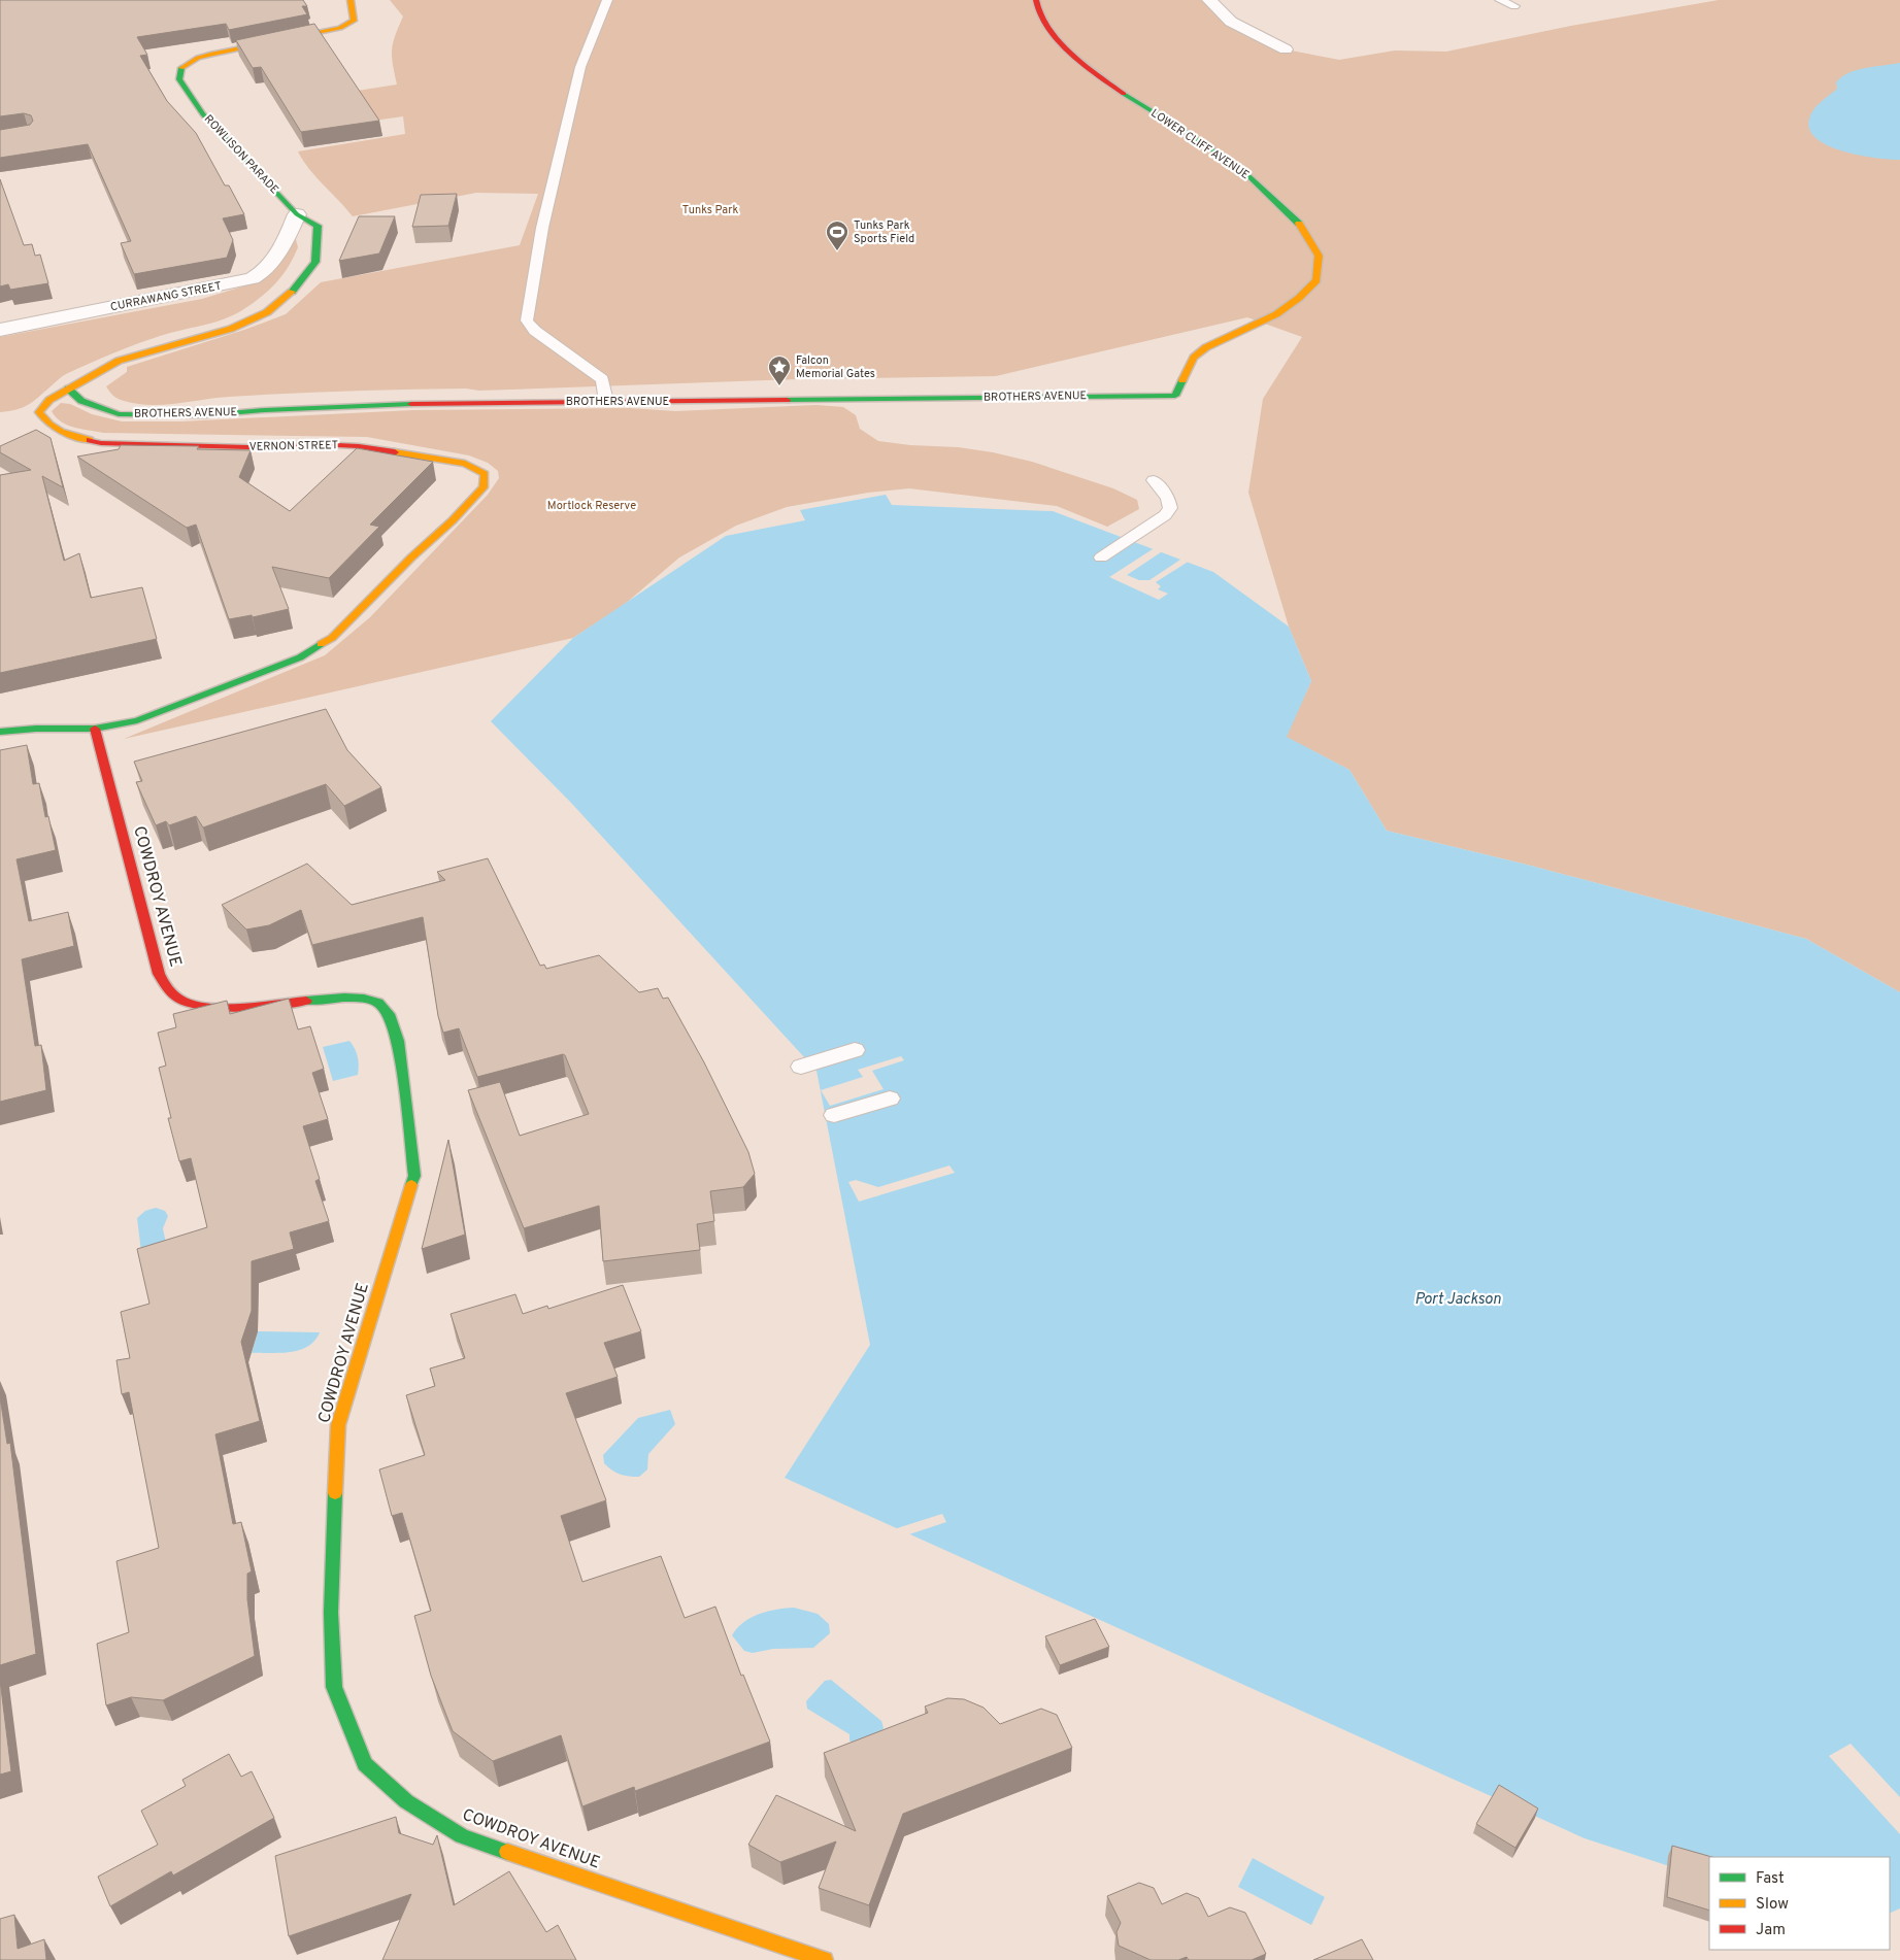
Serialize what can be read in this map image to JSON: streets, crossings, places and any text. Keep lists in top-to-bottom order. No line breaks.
{"streets":{"street":["LOWER CLIFF AVENUE","ROWLISON PARADE","CURRAWANG STREET","BROTHERS AVENUE","VERNON STREET","COWDROY AVENUE"]},"crossings":[["LOWER CLIFF AVENUE","BROTHERS AVENUE"],["ROWLISON PARADE","CURRAWANG STREET"],["ROWLISON PARADE","VERNON STREET"],["CURRAWANG STREET","VERNON STREET"],["BROTHERS AVENUE","VERNON STREET"],["VERNON STREET","COWDROY AVENUE"]],"water":["Port Jackson"],"parks":["Tunks Park","Mortlock Reserve"],"places":{"sports":["Tunks Park Sports Field"],"place":["Falcon Memorial Gates"]},"legend":["Fast","Slow","Jam"]}
